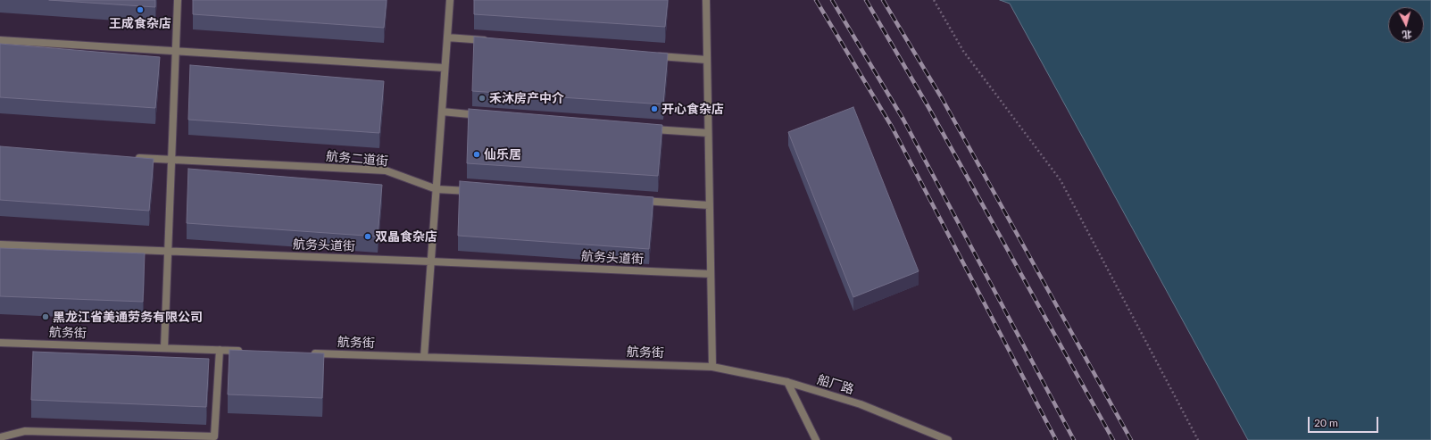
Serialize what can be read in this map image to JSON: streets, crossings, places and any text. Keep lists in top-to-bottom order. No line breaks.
{"streets":{"street":["航务二道街","航务头道街","航务街","船厂路"]},"crossings":[["航务街","船厂路"]],"places":["王成食杂店","禾沐房产中介","开心食杂店","仙乐居","双晶食杂店","黑龙江省美通劳务有限公司"],"scale_bar":"20 m","north":"bottom"}
